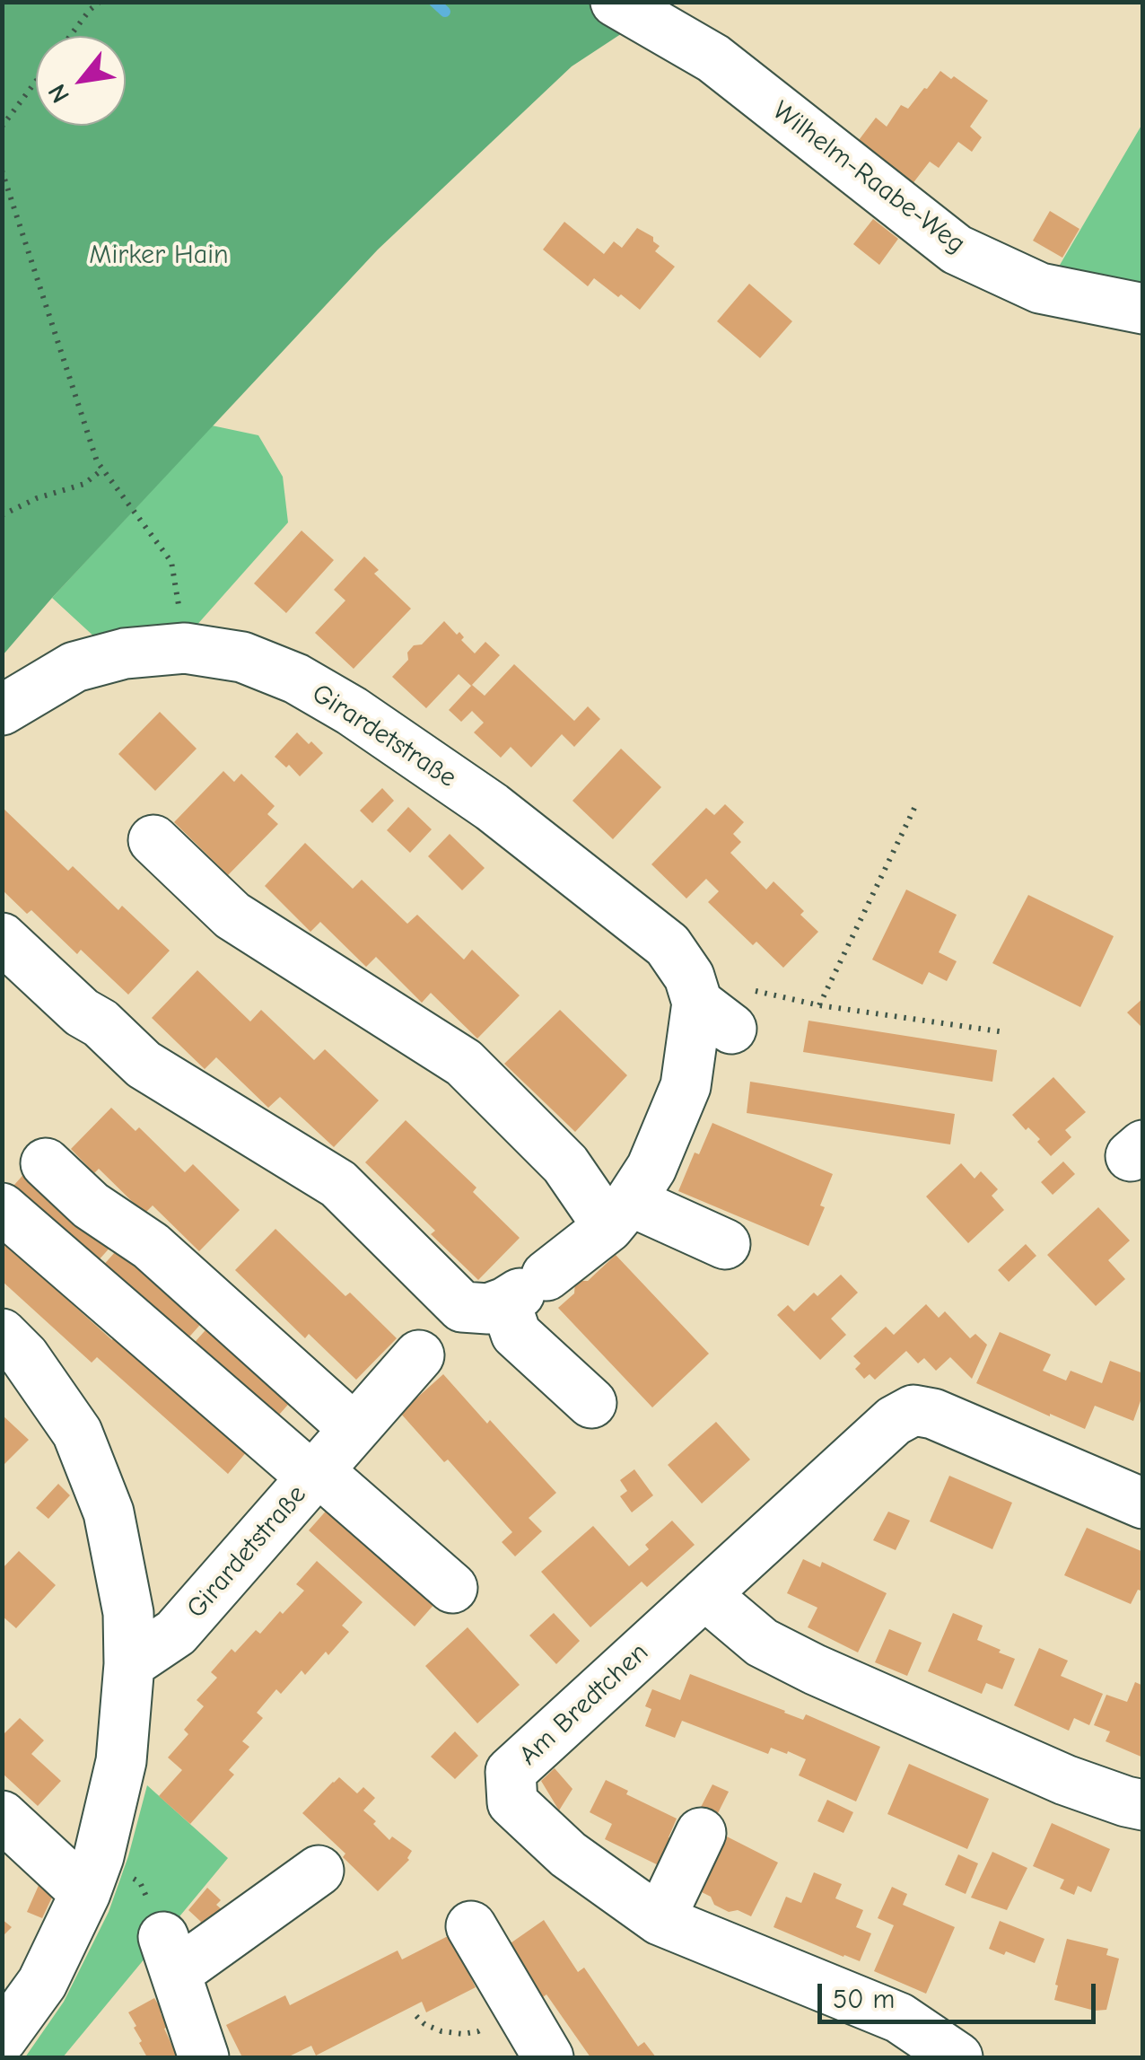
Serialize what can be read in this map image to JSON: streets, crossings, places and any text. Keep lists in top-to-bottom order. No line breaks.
{"streets":{"street":["Wilhelm-Raabe-Weg","Girardetstraße","Am Bredtchen"]},"parks":["Mirker Hain"],"scale_bar":"50 m","north":"bottom left"}
